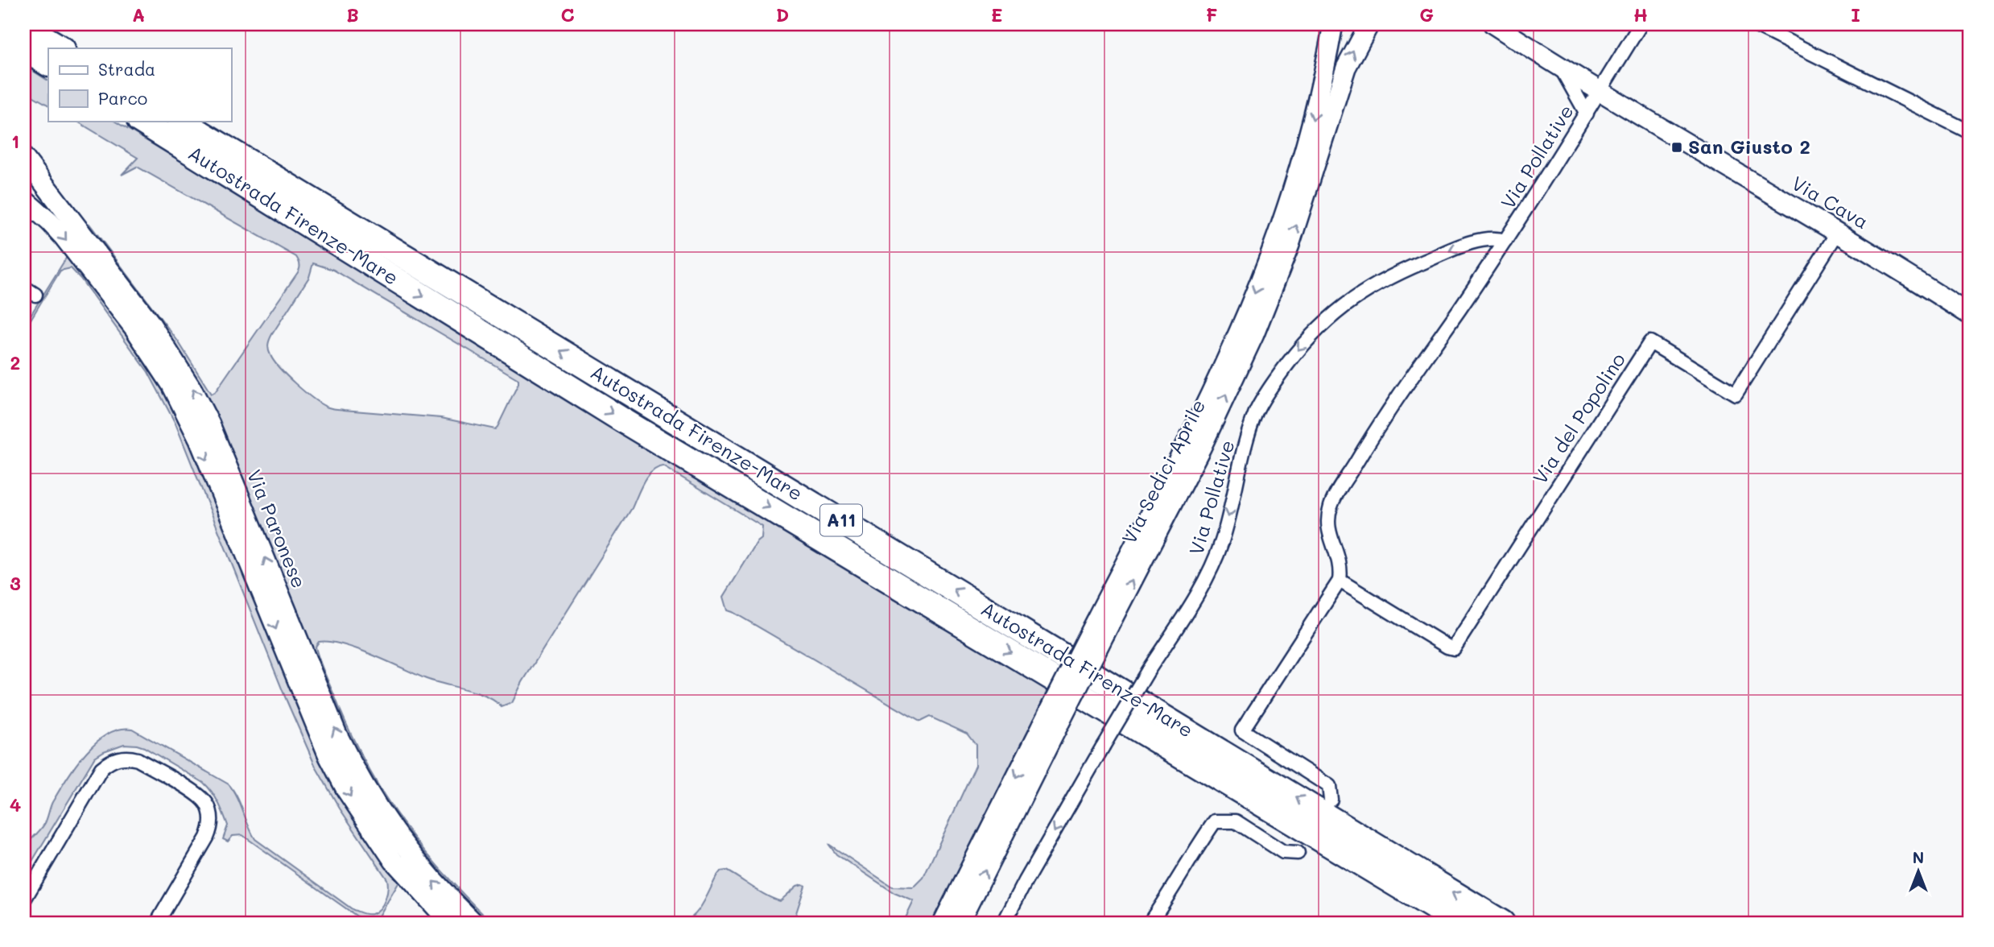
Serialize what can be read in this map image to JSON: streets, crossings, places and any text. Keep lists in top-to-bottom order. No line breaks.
{"streets":{"highway":["Autostrada Firenze-Mare","A11"],"street":["Via Pollative","Via Cava","Via del Popolino","Via Sedici Aprile","Via Paronese"]},"crossings":[["Via Pollative","Via Cava"],["Via Pollative","Via del Popolino"],["Via Cava","Via del Popolino"]],"places":{"transit":["San Giusto 2"]},"legend":["Strada","Parco"],"north":"top","grid":{"columns":["A","B","C","D","E","F","G","H","I"],"rows":["1","2","3","4"]}}
